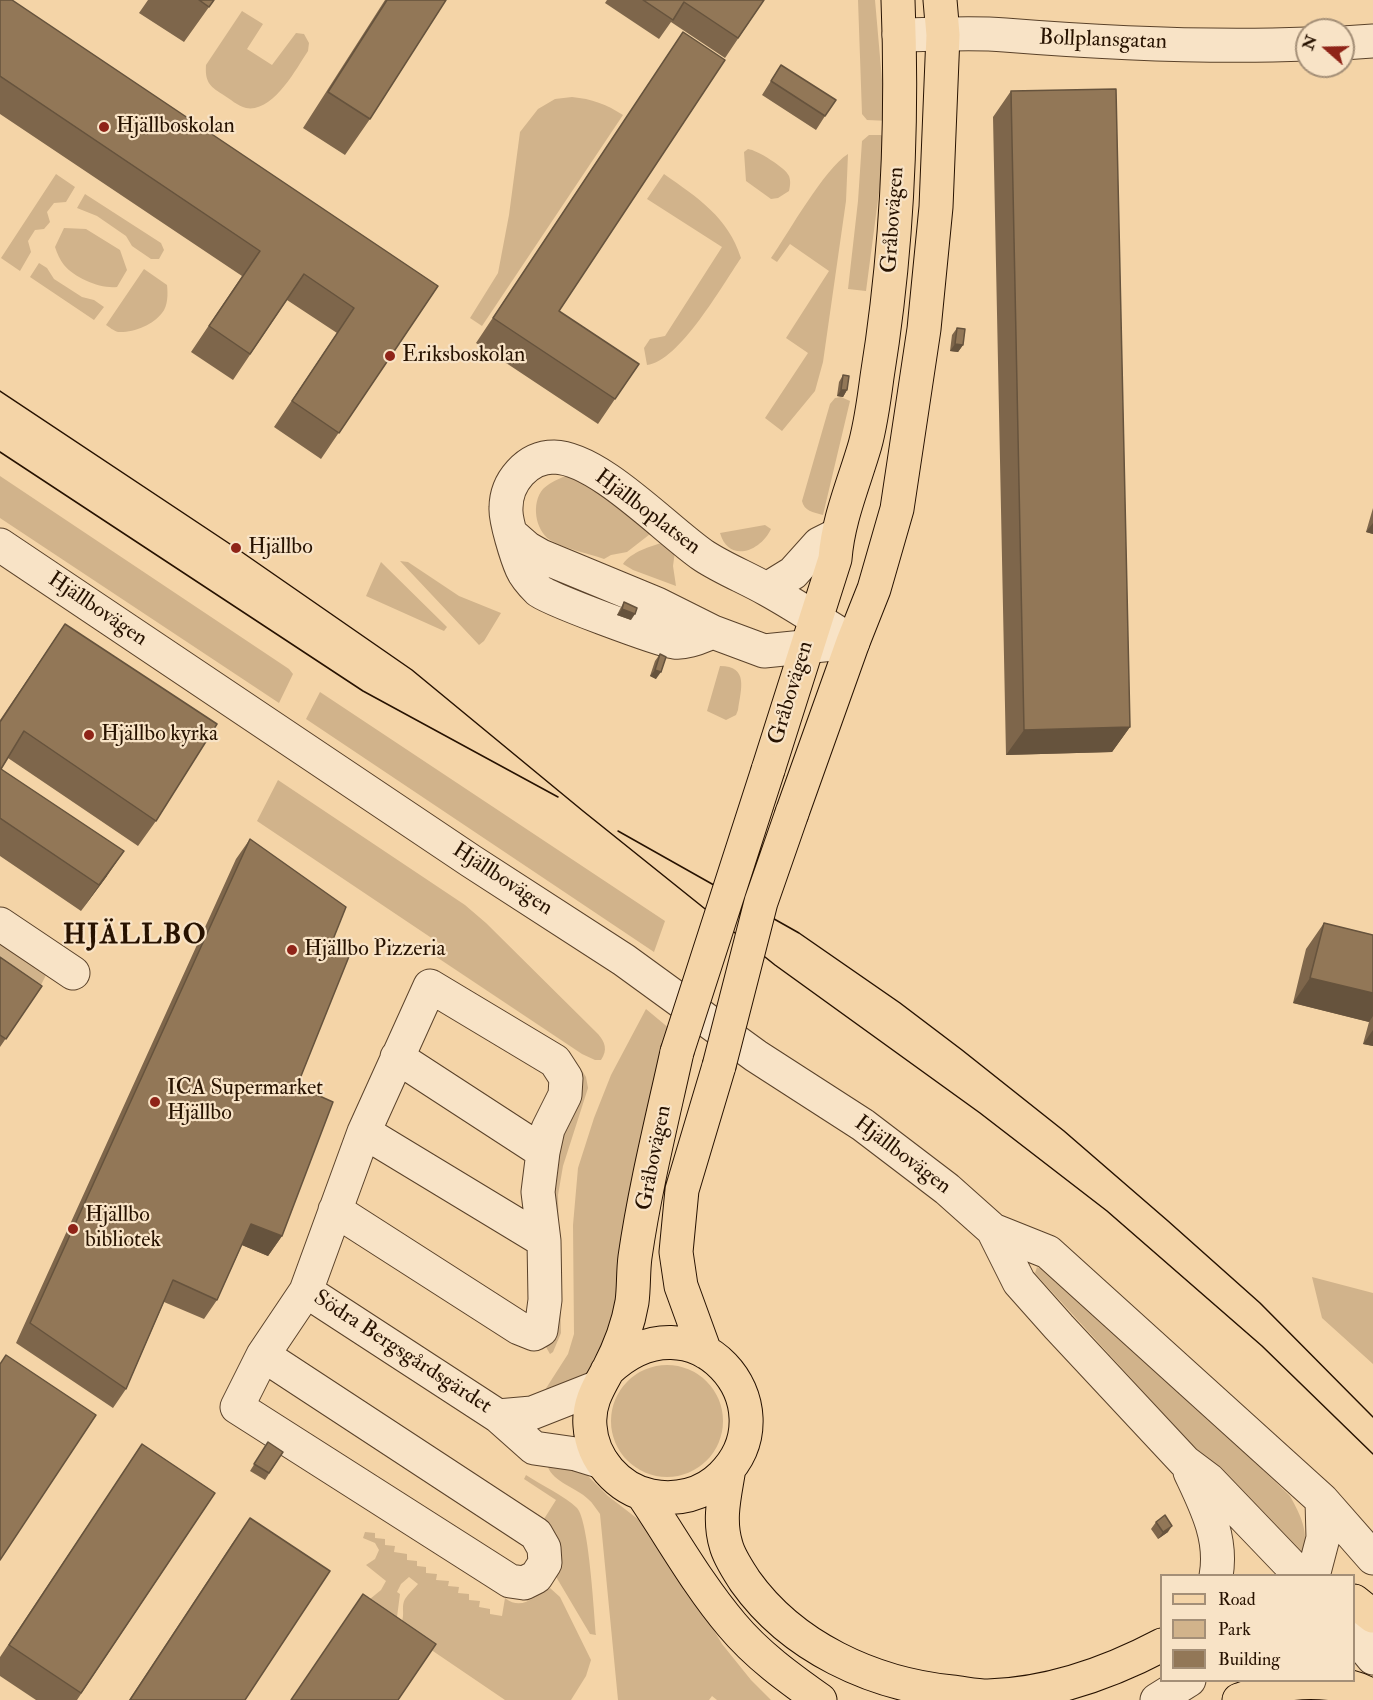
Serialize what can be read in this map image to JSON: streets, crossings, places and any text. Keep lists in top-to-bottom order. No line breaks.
{"streets":{"main road":["Gråbovägen"],"street":["Bollplansgatan","Hjällboplatsen","Hjällbovägen","Södra Bergsgårdsgärdet"]},"crossings":[["Bollplansgatan","Gråbovägen"],["Gråbovägen","Hjällboplatsen"],["Gråbovägen","Södra Bergsgårdsgärdet"]],"districts":["HJÄLLBO"],"places":["Hjällboskolan","Eriksboskolan","Hjällbo","Hjällbo kyrka","Hjällbo Pizzeria","ICA Supermarket Hjällbo","Hjällbo bibliotek"],"legend":["Road","Park","Building"],"north":"left"}
